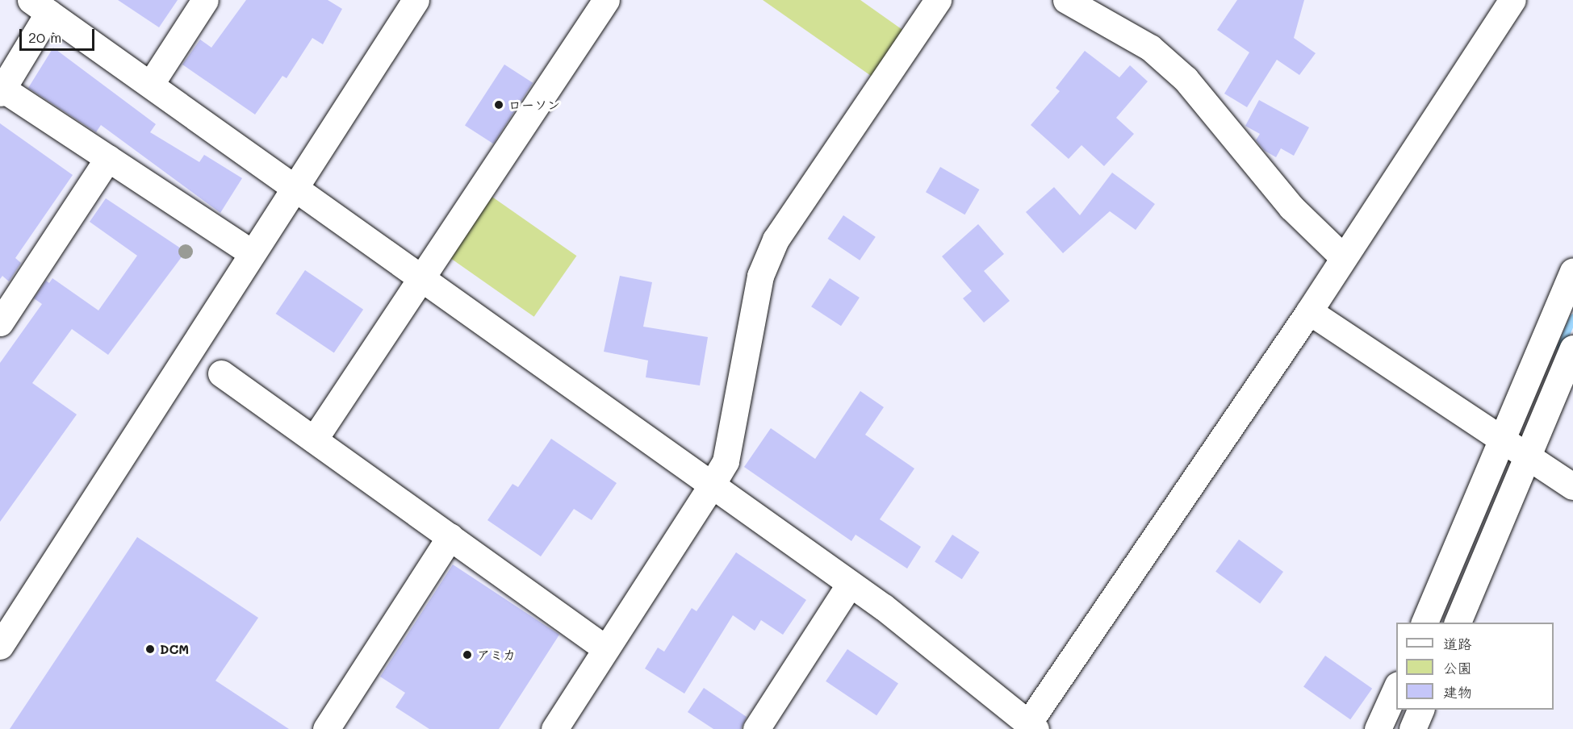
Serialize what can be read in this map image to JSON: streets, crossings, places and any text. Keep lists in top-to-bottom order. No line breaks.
{"places":["ローソン","DCM","アミカ"],"legend":["道路","公園","建物"],"scale_bar":"20 m"}
